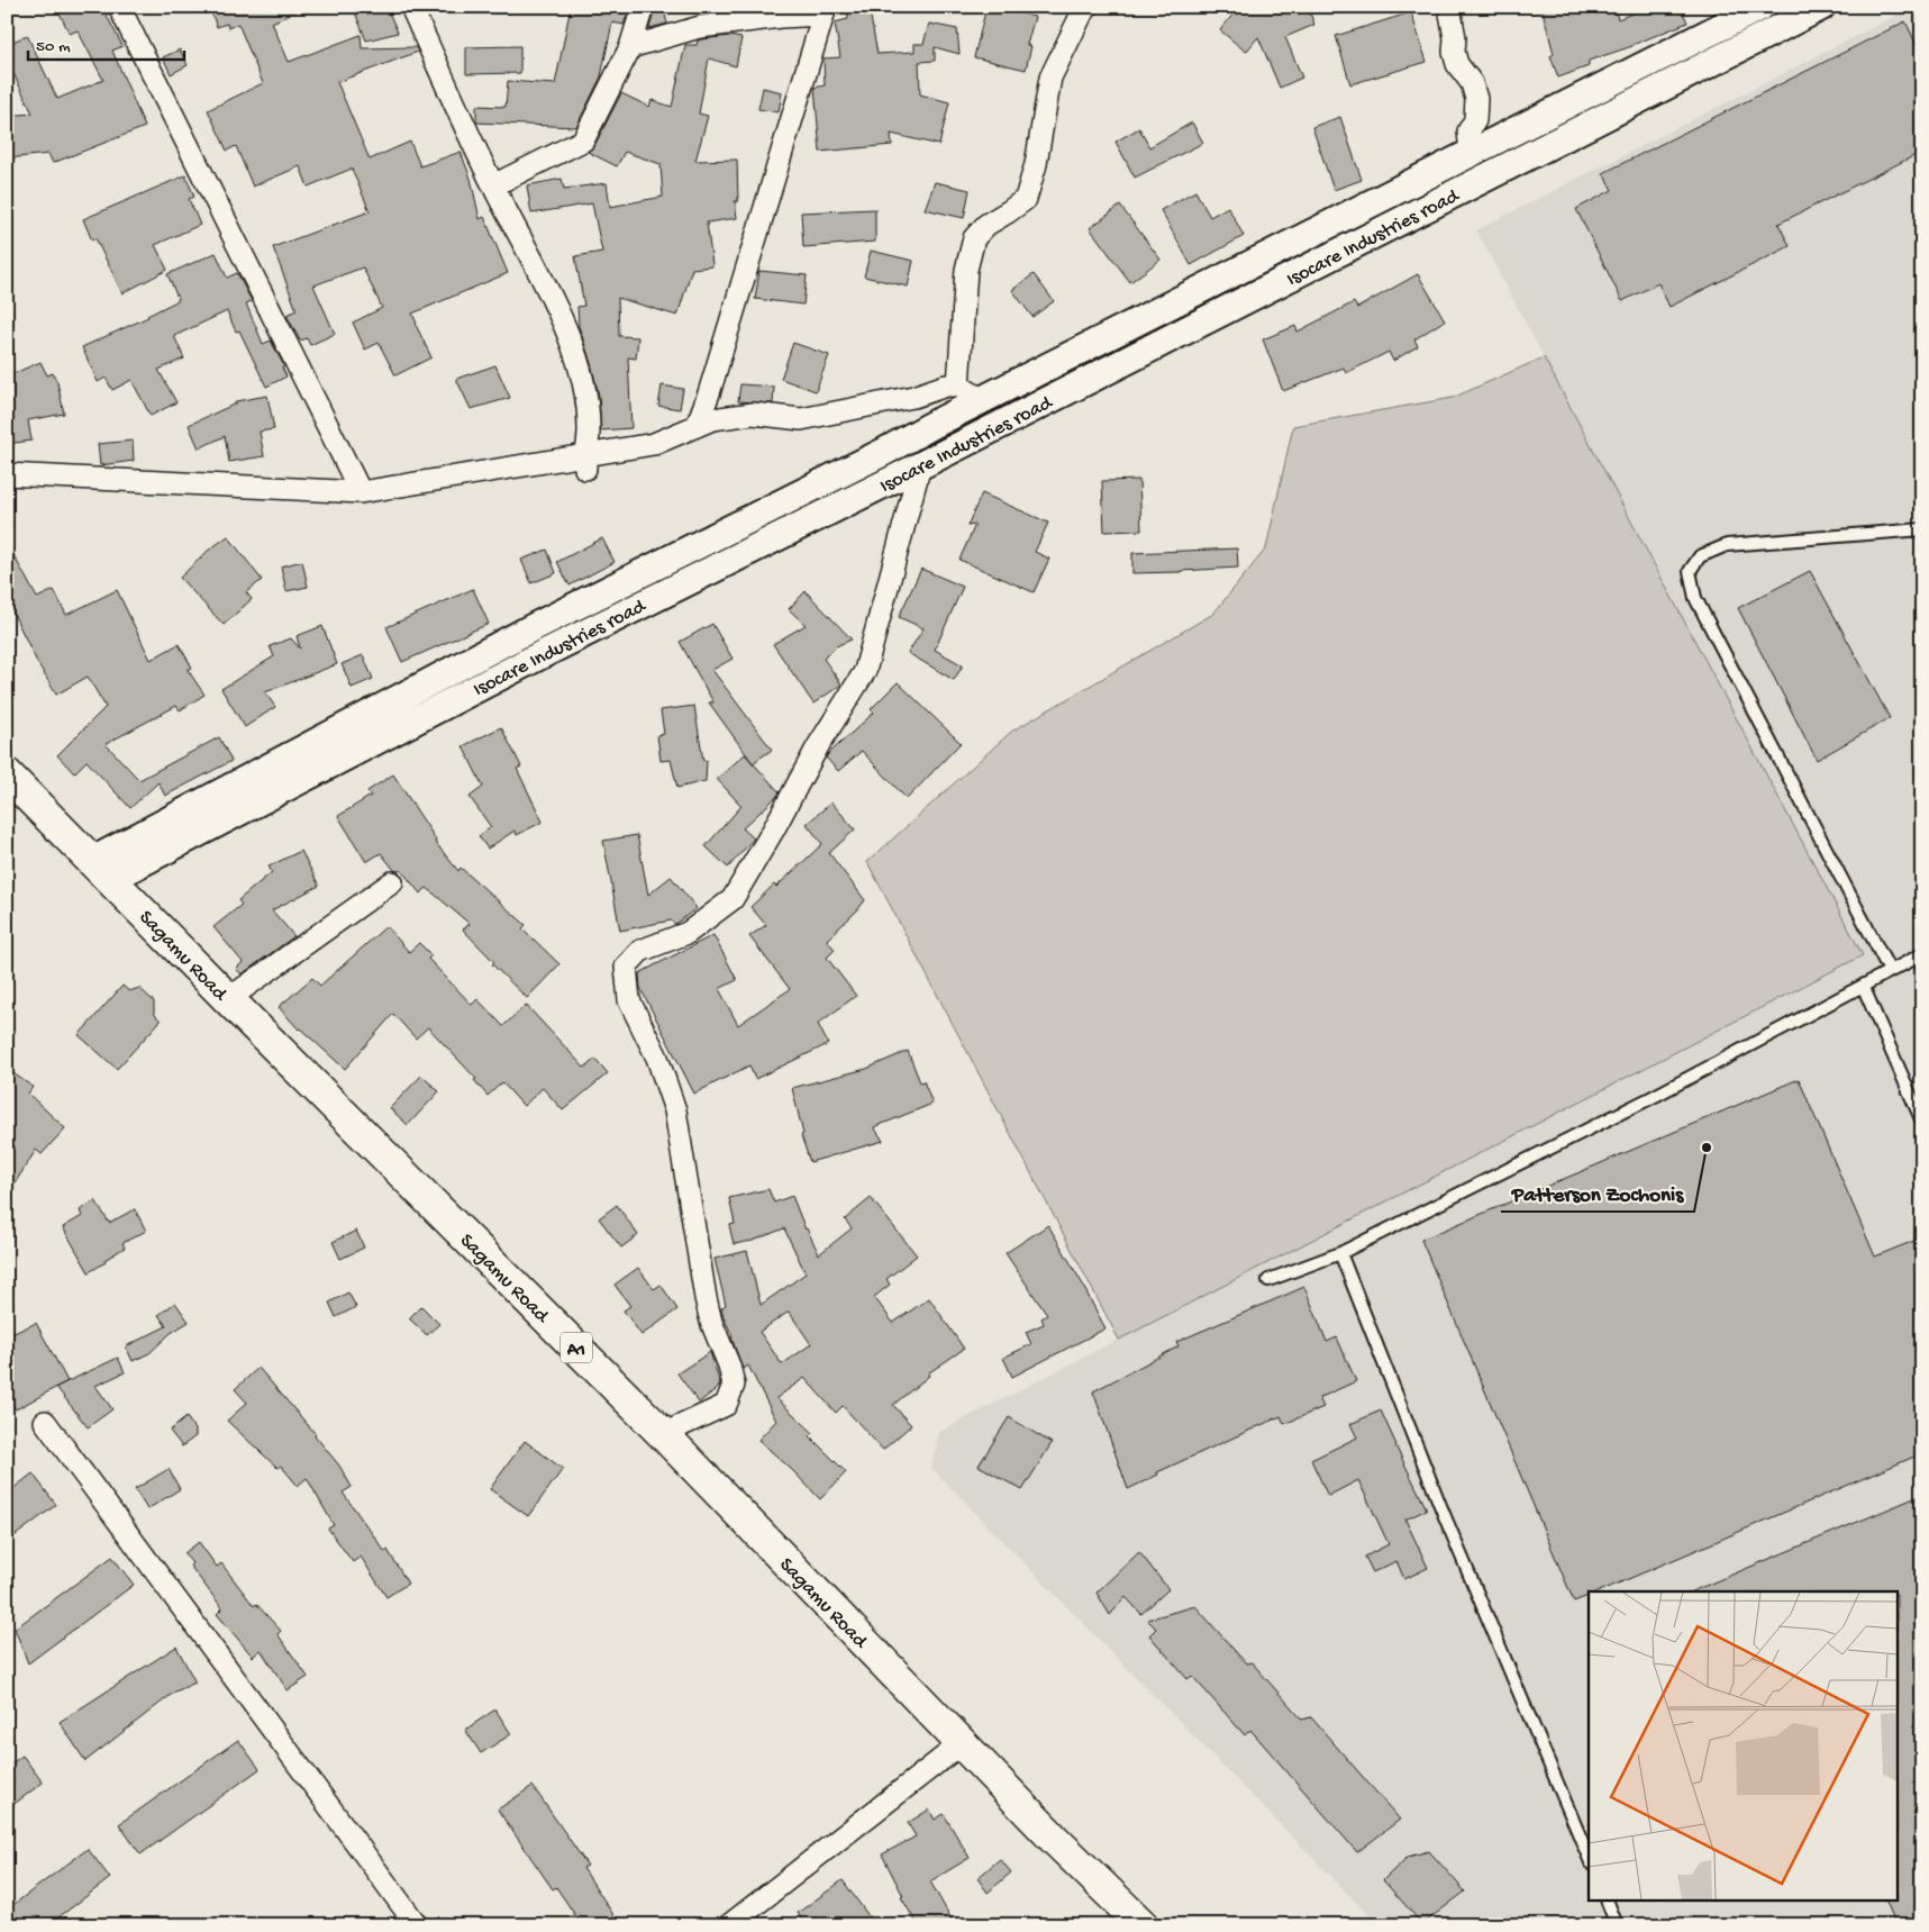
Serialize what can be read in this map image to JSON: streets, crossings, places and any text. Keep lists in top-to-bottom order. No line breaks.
{"streets":{"highway":["Sagamu Road","A1"],"street":["Isocare Industries road"]},"crossings":[["Isocare Industries road","Sagamu Road"]],"places":["Patterson Zochonis"],"scale_bar":"50 m"}
